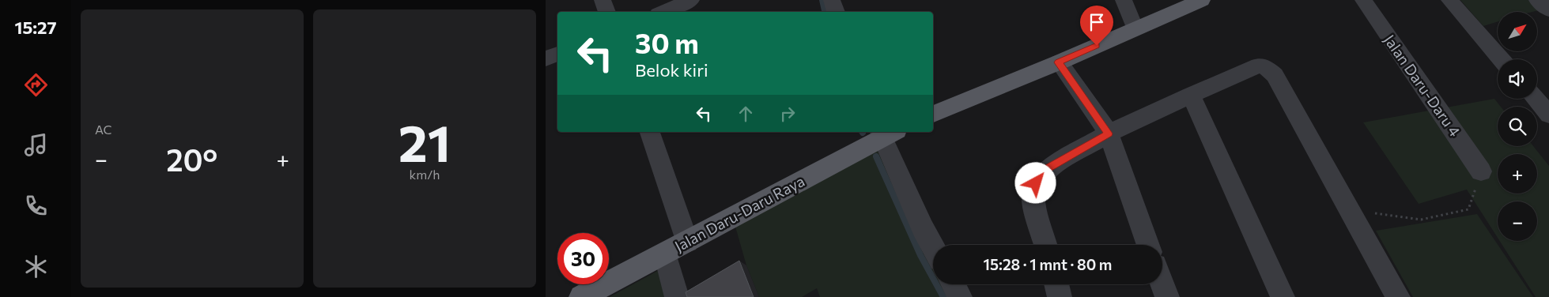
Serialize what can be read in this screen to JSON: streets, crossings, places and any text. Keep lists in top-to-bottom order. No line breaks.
{"streets":{"main road":["Jalan Daru-Daru Raya"],"street":["Jalan Daru-Daru 4"]},"north":"top right","page":{"tabs":"15:27","tile":["AC",["21","km/h"]],"map_buttons":["+","−"],"turn":["30 m","Belok kiri"],"heat":["−","20°","+"],"limit":"30","trip":"15:28 · 1 mnt · 80 m"}}
